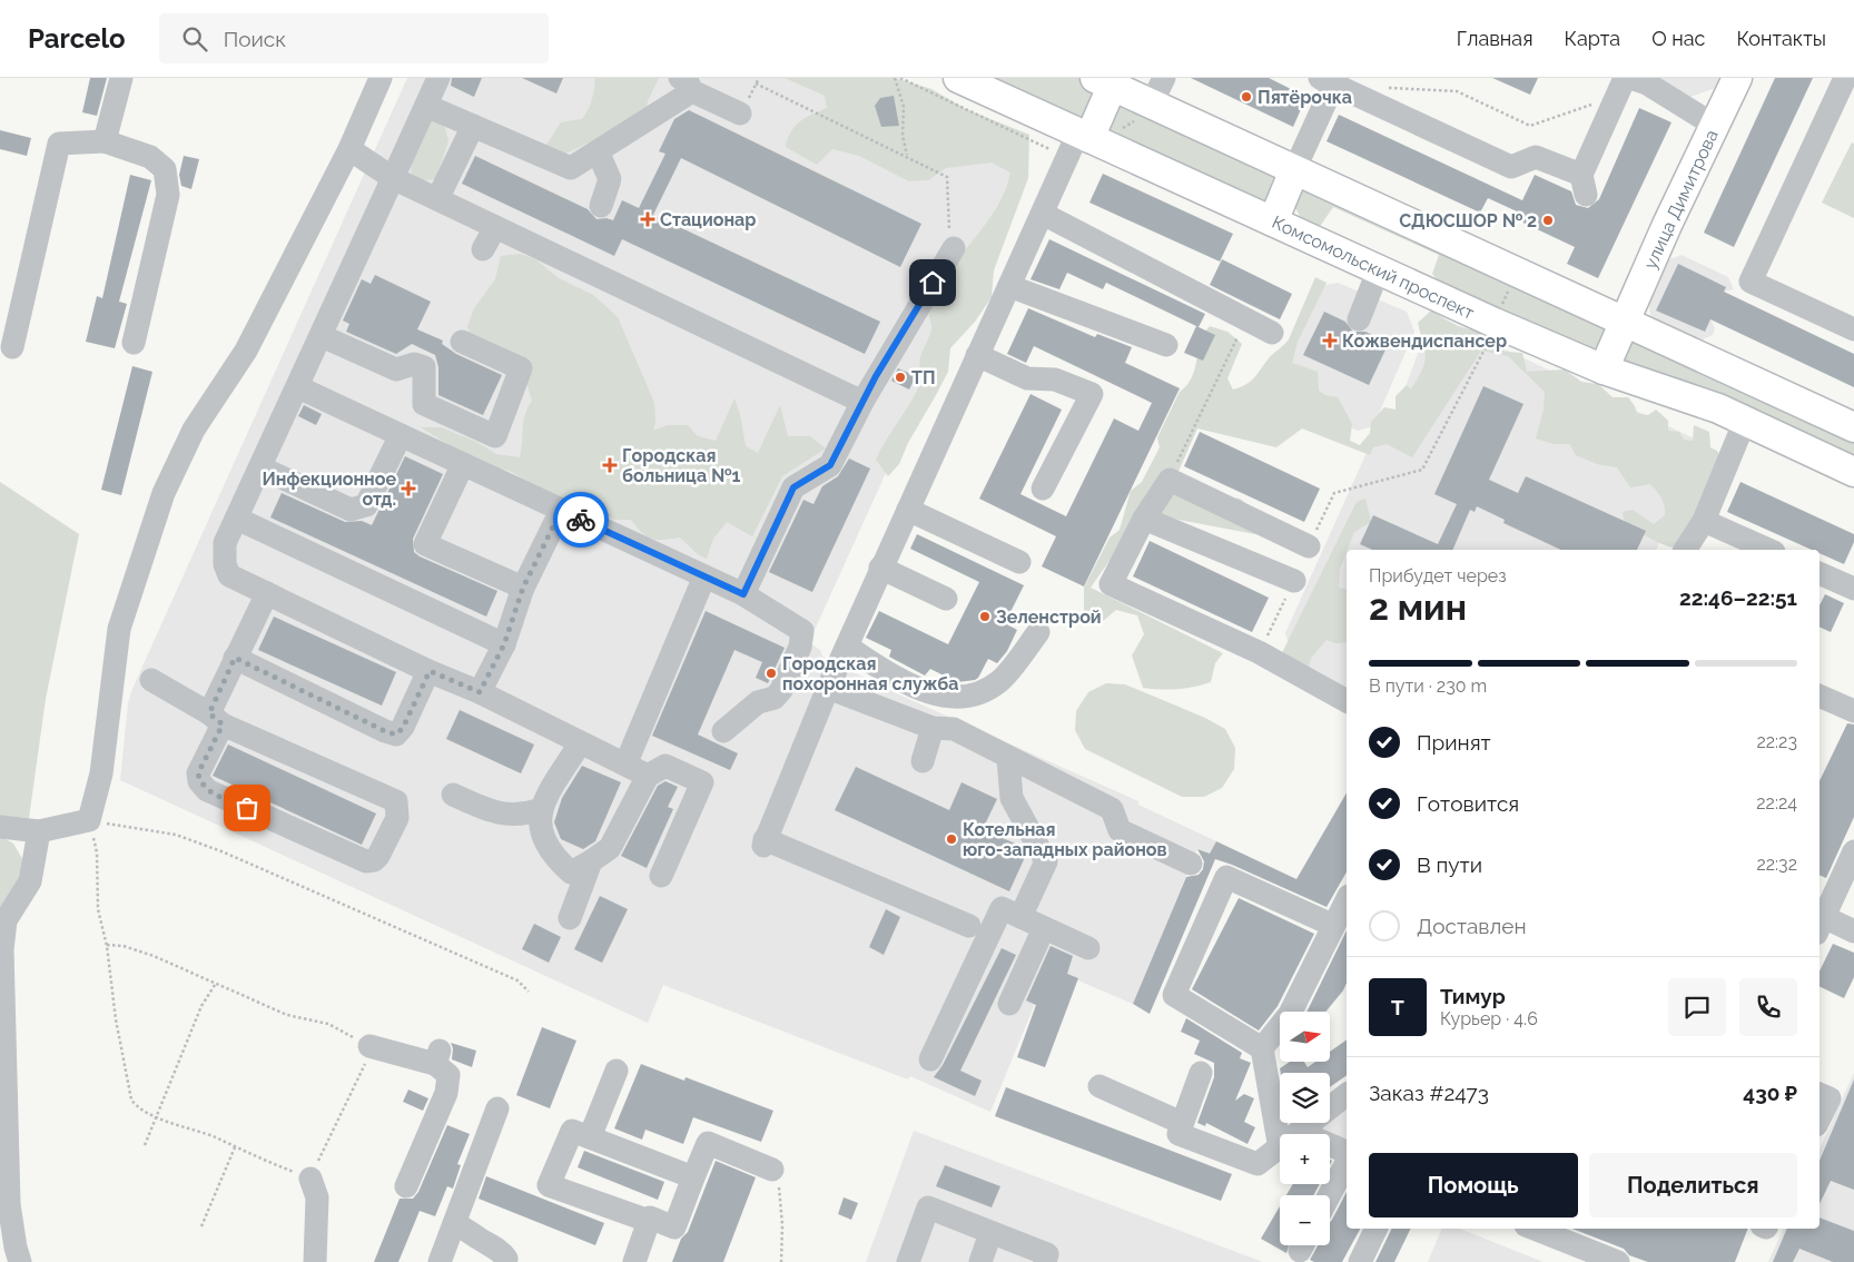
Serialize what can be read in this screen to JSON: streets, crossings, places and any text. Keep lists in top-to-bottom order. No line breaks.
{"streets":{"main road":["улица Димитрова","Комсомольский проспект"]},"crossings":[["улица Димитрова","Комсомольский проспект"]],"places":{"other":["Пятёрочка","СДЮСШОР № 2","ТП","Зеленстрой","Городская похоронная служба","Котельная юго-западных районов"],"health":["Стационар","Кожвендиспансер","Городская больница №1","Инфекционное отд."]},"north":"right","page":{"header":"Parcelo","search":"Поиск","nav":["Главная","Карта","О нас","Контакты"],"heading":["2 мин","Прибудет через","22:46–22:51"],"panel":["Тимур","Курьер · 4.6","Заказ #2473","430 ₽"],"bar":"В пути · 230 m","list":[["Принят","22:23"],["Готовится","22:24"],["В пути","22:32"],"Доставлен"],"round":"Т","map_buttons":["+","−"],"buttons":["Помощь","Поделиться"]}}
